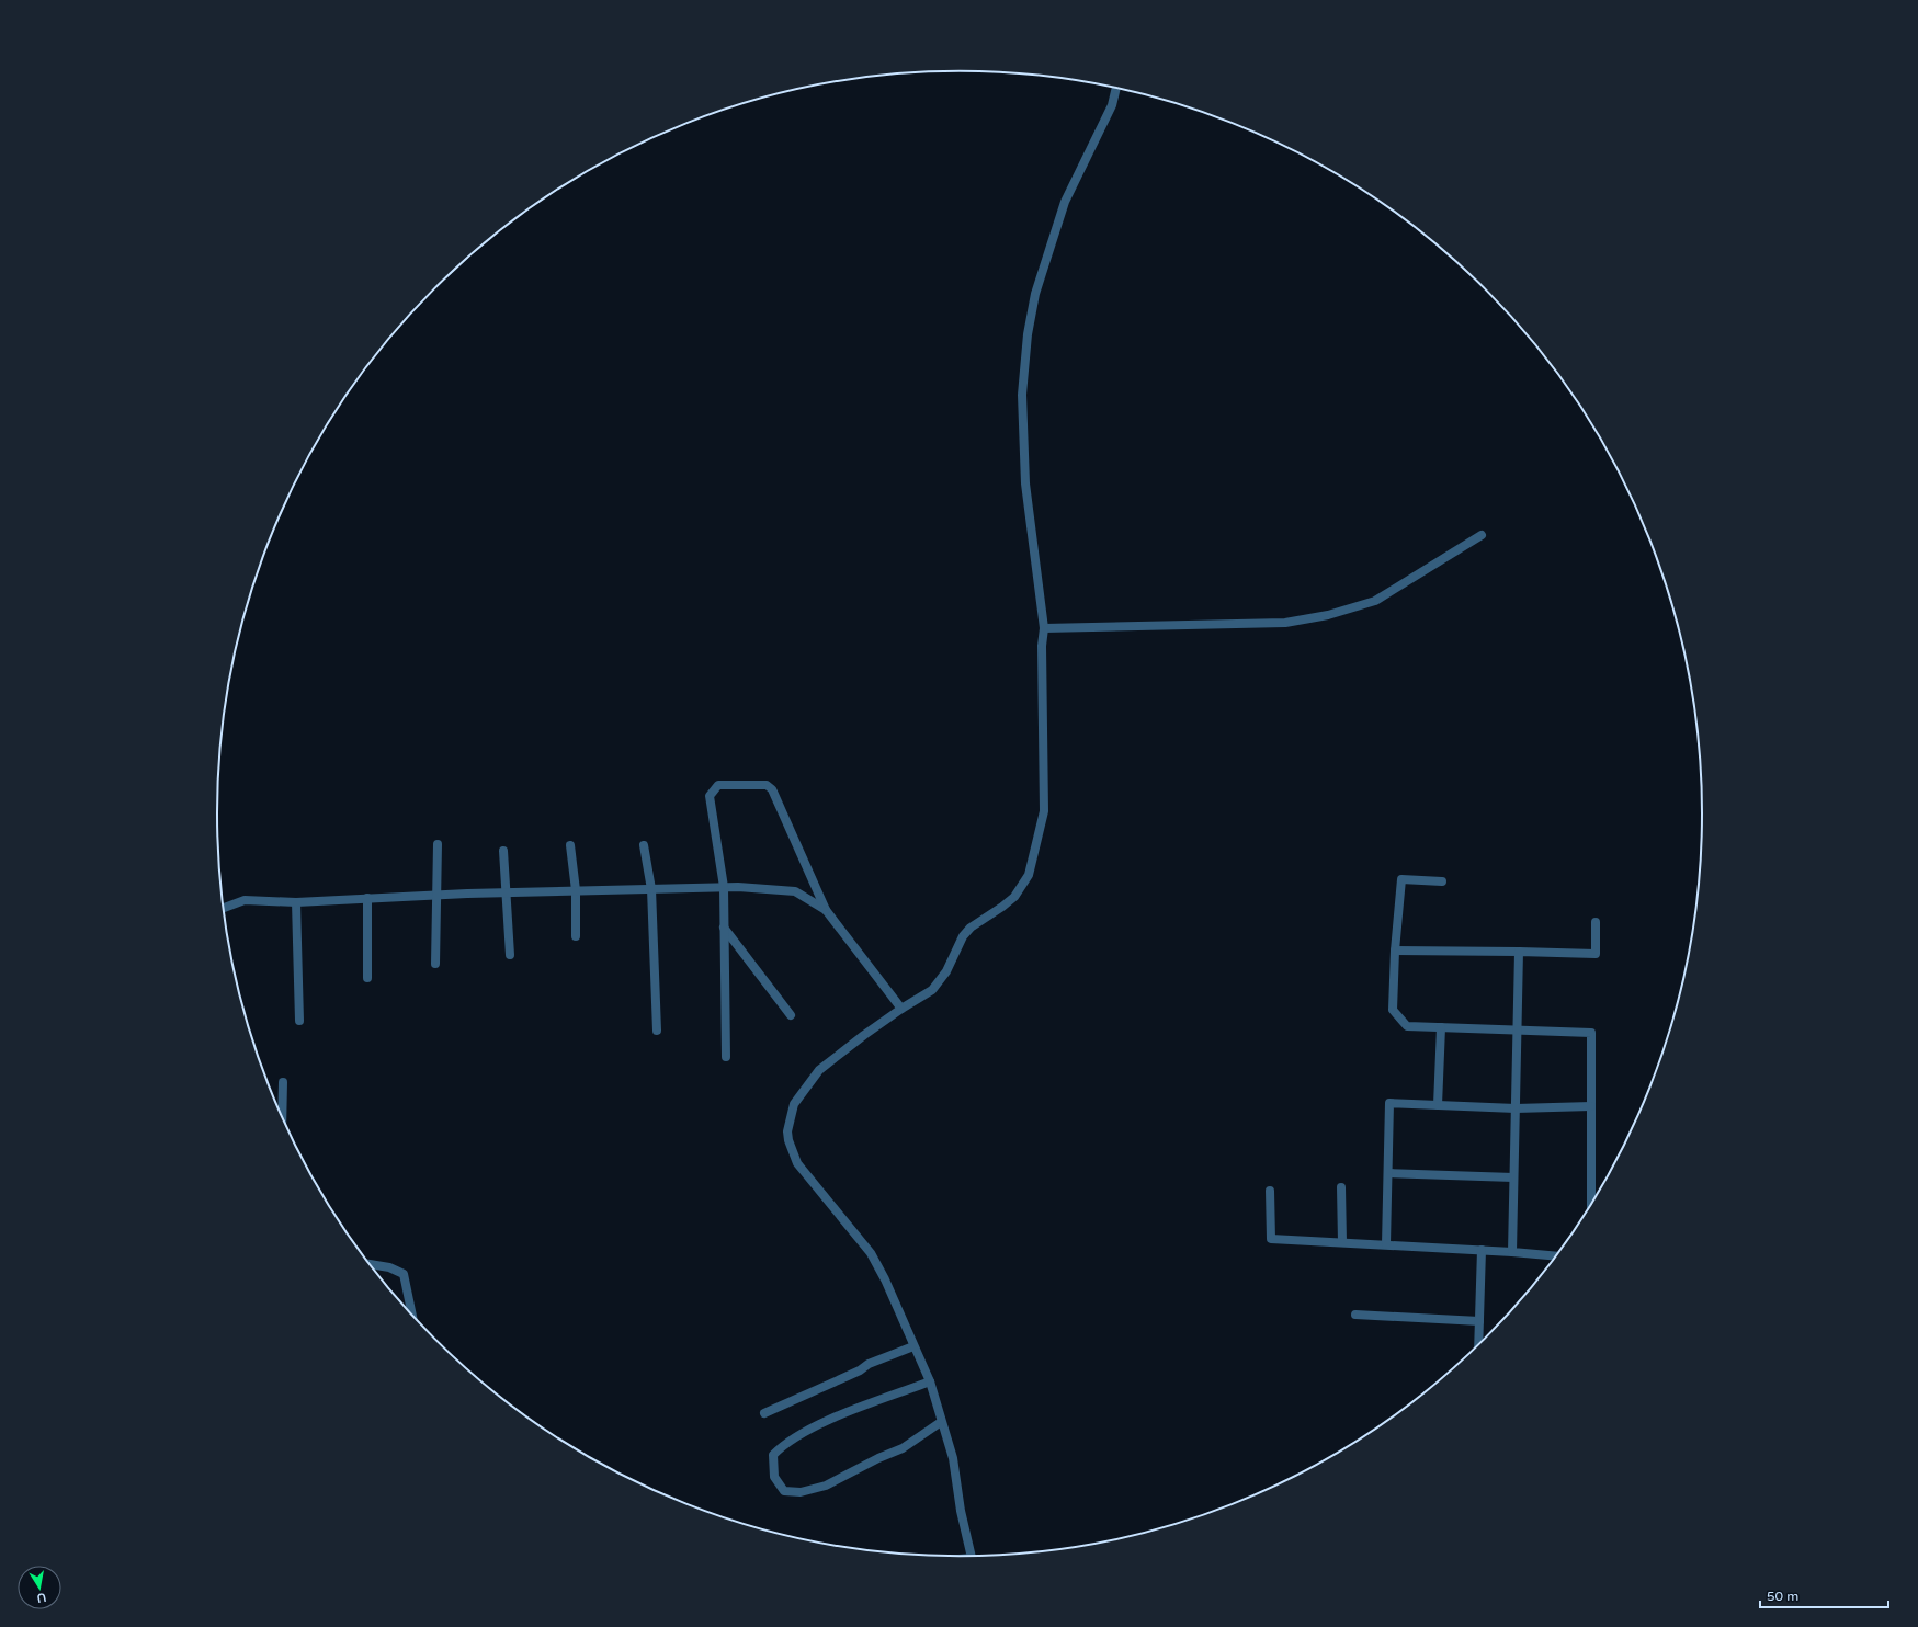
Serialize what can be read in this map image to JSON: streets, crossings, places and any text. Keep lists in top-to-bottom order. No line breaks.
{"scale_bar":"50 m","north":"bottom"}
